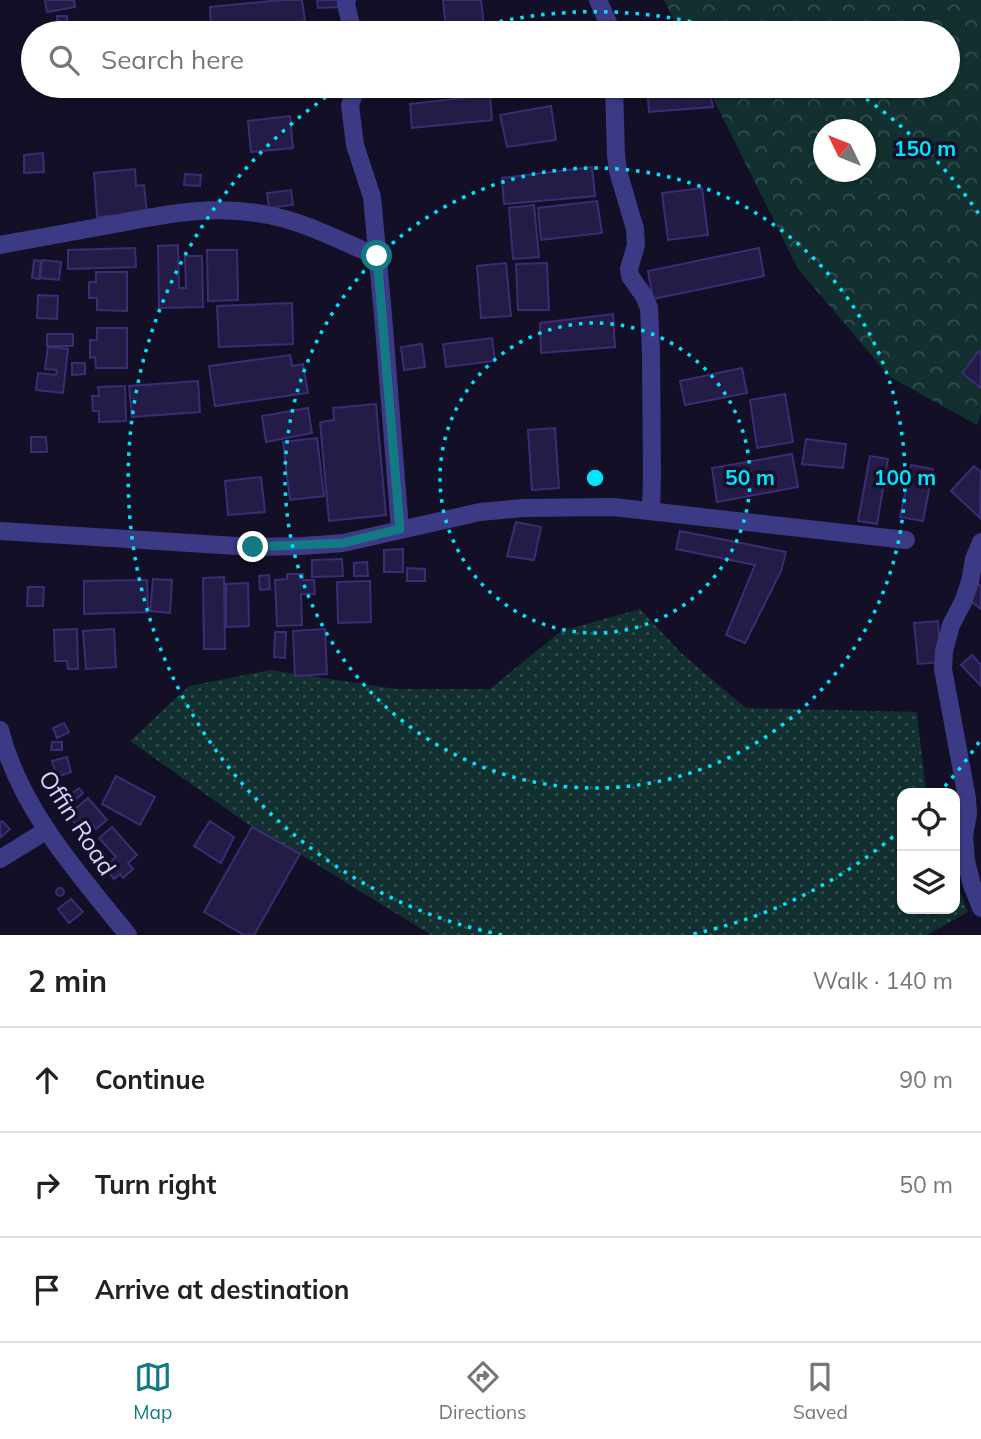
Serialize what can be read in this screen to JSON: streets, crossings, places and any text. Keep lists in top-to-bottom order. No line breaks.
{"streets":{"street":["Offin Road"]},"north":"top left","page":{"search":"Search here","heading":["2 min","Walk · 140 m"],"list":[["Continue","90 m"],["Turn right","50 m"],"Arrive at destination"],"nav":["Map","Directions","Saved"]},"rings":["150 m","50 m","100 m"]}
